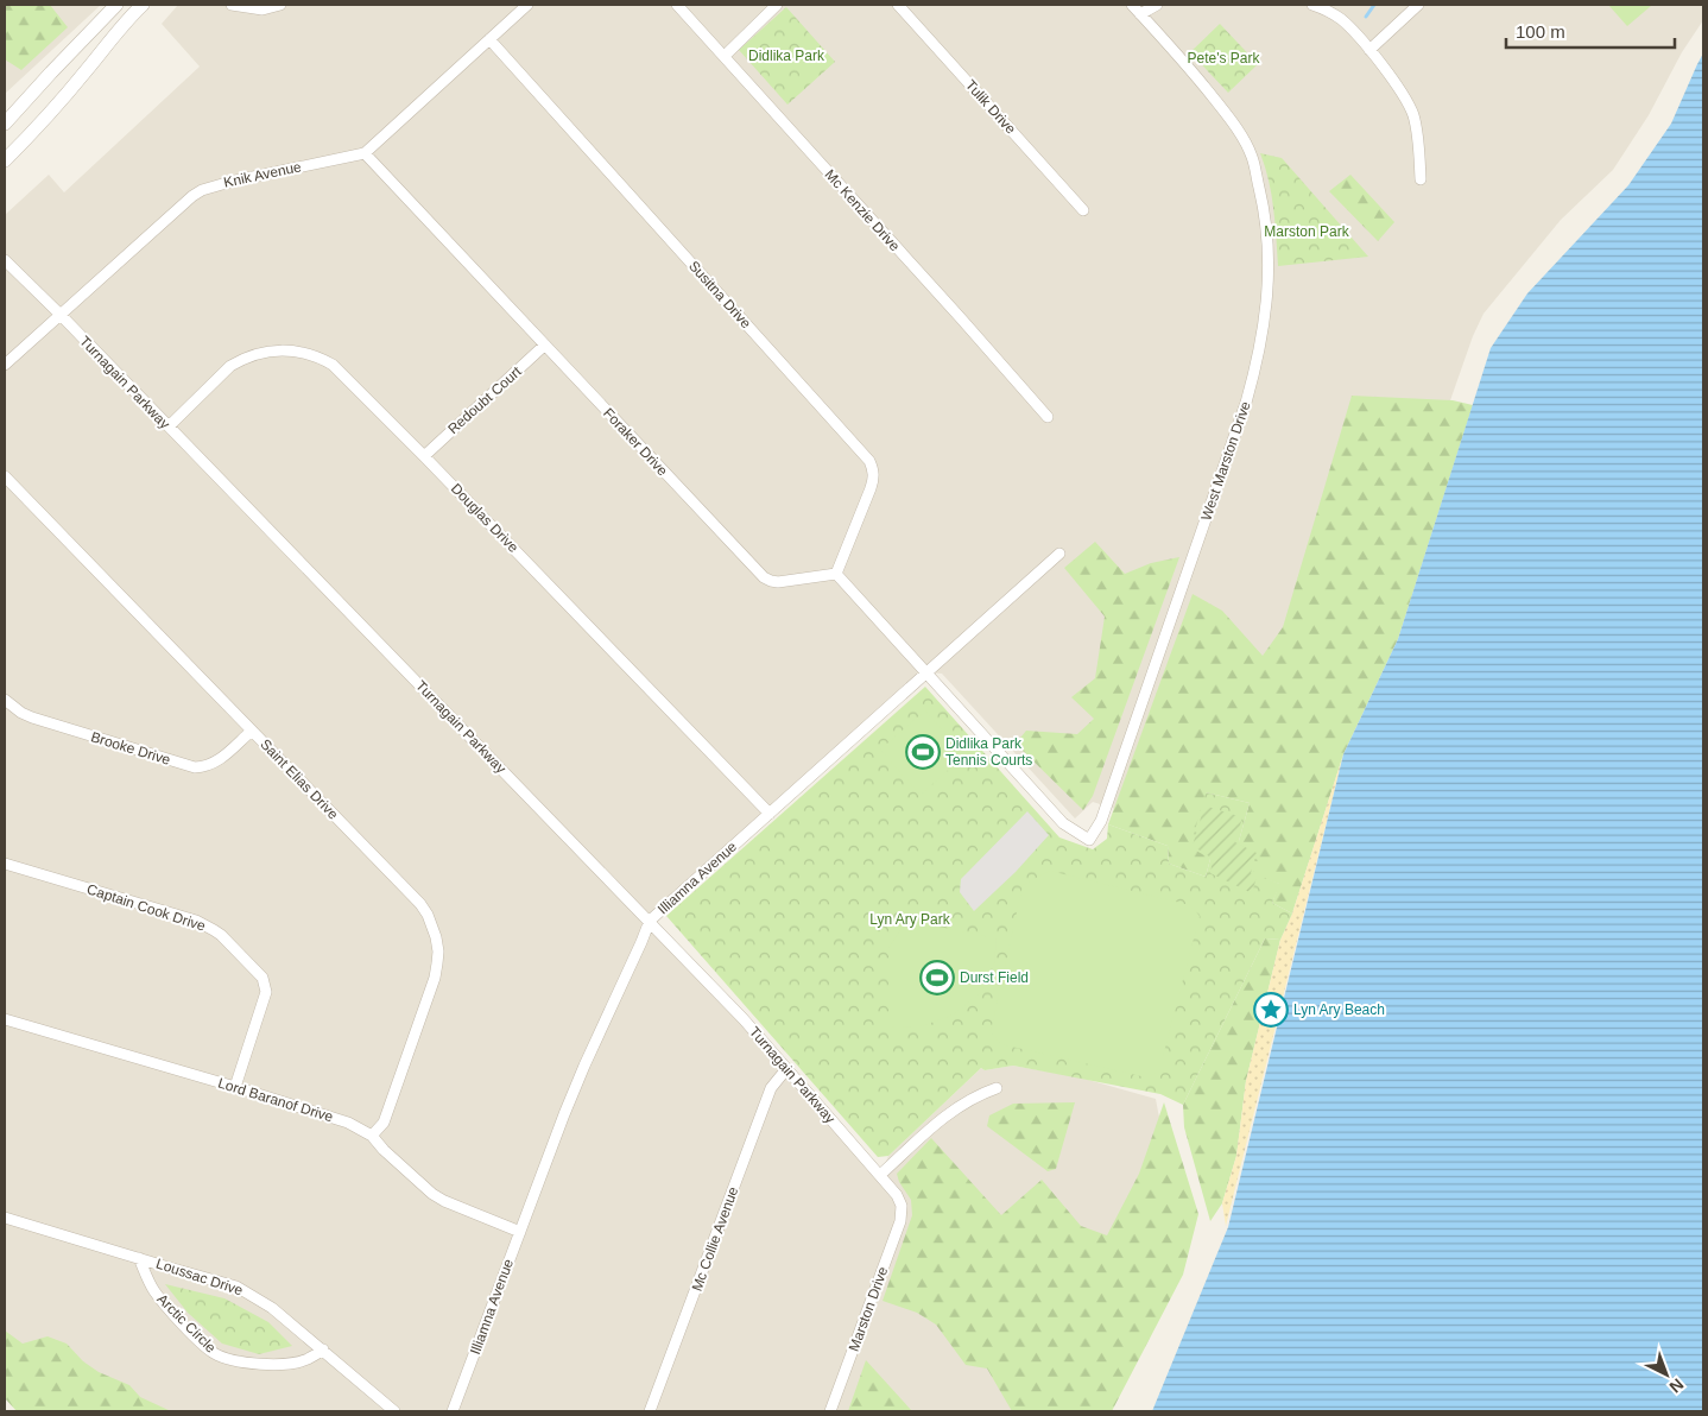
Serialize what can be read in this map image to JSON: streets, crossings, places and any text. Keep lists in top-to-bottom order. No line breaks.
{"streets":{"street":["Tulik Drive","Knik Avenue","Mc Kenzie Drive","Susitna Drive","Turnagain Parkway","Redoubt Court","Foraker Drive","West Marston Drive","Douglas Drive","Brooke Drive","Saint Elias Drive","Illiamna Avenue","Captain Cook Drive","Lord Baranof Drive","Mc Collie Avenue","Loussac Drive","Marston Drive","Arctic Circle"]},"crossings":[["Knik Avenue","Turnagain Parkway"],["Knik Avenue","Foraker Drive"],["Susitna Drive","Foraker Drive"],["Turnagain Parkway","Douglas Drive"],["Turnagain Parkway","Illiamna Avenue"],["Turnagain Parkway","Mc Collie Avenue"],["Turnagain Parkway","Marston Drive"],["Redoubt Court","Foraker Drive"],["Redoubt Court","Douglas Drive"],["West Marston Drive","Illiamna Avenue"],["Douglas Drive","Illiamna Avenue"],["Brooke Drive","Saint Elias Drive"],["Saint Elias Drive","Lord Baranof Drive"],["Illiamna Avenue","Lord Baranof Drive"],["Captain Cook Drive","Lord Baranof Drive"],["Loussac Drive","Arctic Circle"]],"parks":["Didlika Park","Pete's Park","Marston Park","Lyn Ary Park"],"places":{"sports":["Didlika Park Tennis Courts","Durst Field"],"place":["Lyn Ary Beach"]},"scale_bar":"100 m","north":"bottom right"}
